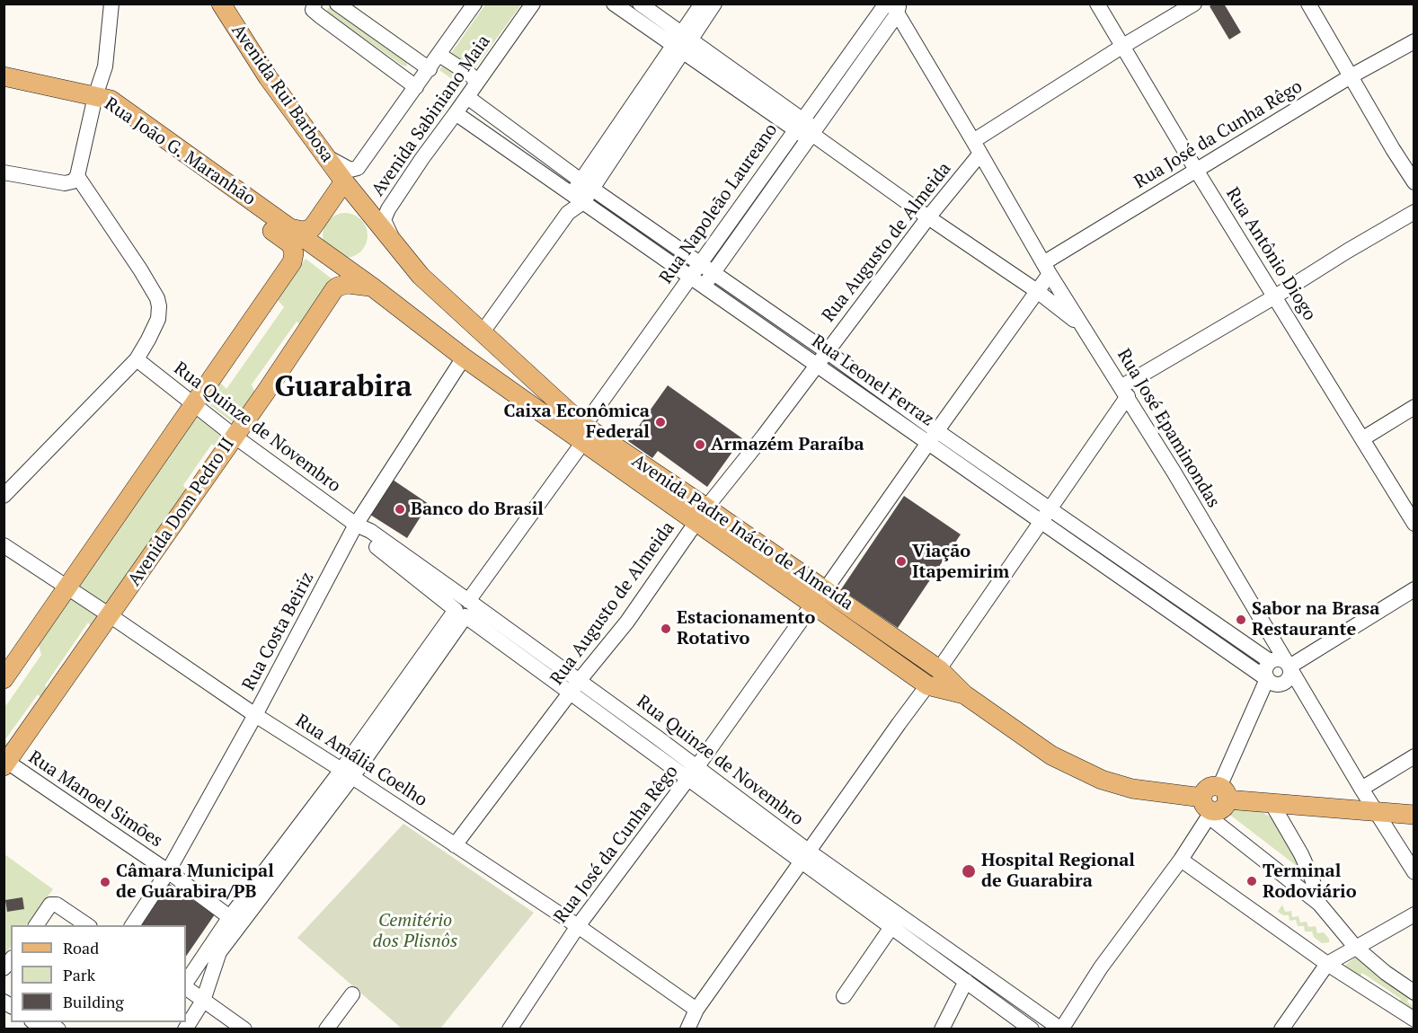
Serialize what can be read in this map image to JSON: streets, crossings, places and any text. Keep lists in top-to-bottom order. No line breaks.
{"streets":{"main road":["Avenida Rui Barbosa","Rua João G. Maranhão","Avenida Dom Pedro II","Avenida Padre Inácio de Almeida"],"street":["Avenida Sabiniano Maia","Rua José da Cunha Rêgo","Rua Napoleão Laureano","Rua Augusto de Almeida","Rua Antônio Diogo","Rua Leonel Ferraz","Rua Quinze de Novembro","Rua José Epaminondas","Rua Costa Beiriz","Rua Amália Coelho","Rua Manoel Simões"]},"crossings":[["Avenida Rui Barbosa","Avenida Sabiniano Maia"],["Avenida Rui Barbosa","Avenida Padre Inácio de Almeida"],["Avenida Sabiniano Maia","Rua Leonel Ferraz"],["Avenida Sabiniano Maia","Avenida Padre Inácio de Almeida"],["Rua José da Cunha Rêgo","Rua Antônio Diogo"],["Rua José da Cunha Rêgo","Rua Leonel Ferraz"],["Rua José da Cunha Rêgo","Rua Quinze de Novembro"],["Rua José da Cunha Rêgo","Rua José Epaminondas"],["Rua José da Cunha Rêgo","Avenida Padre Inácio de Almeida"],["Rua José da Cunha Rêgo","Rua Amália Coelho"],["Rua João G. Maranhão","Rua Quinze de Novembro"],["Rua João G. Maranhão","Avenida Padre Inácio de Almeida"],["Rua Napoleão Laureano","Rua Leonel Ferraz"],["Rua Napoleão Laureano","Rua Quinze de Novembro"],["Rua Napoleão Laureano","Rua José Epaminondas"],["Rua Napoleão Laureano","Avenida Padre Inácio de Almeida"],["Rua Augusto de Almeida","Rua Antônio Diogo"],["Rua Augusto de Almeida","Rua Leonel Ferraz"],["Rua Augusto de Almeida","Rua Quinze de Novembro"],["Rua Augusto de Almeida","Rua José Epaminondas"],["Rua Augusto de Almeida","Avenida Padre Inácio de Almeida"],["Rua Augusto de Almeida","Rua Amália Coelho"],["Rua Leonel Ferraz","Rua José Epaminondas"],["Rua Quinze de Novembro","Avenida Dom Pedro II"],["Rua Quinze de Novembro","Rua Costa Beiriz"],["Rua José Epaminondas","Avenida Padre Inácio de Almeida"],["Avenida Dom Pedro II","Avenida Padre Inácio de Almeida"],["Avenida Dom Pedro II","Rua Amália Coelho"],["Avenida Dom Pedro II","Rua Manoel Simões"],["Avenida Padre Inácio de Almeida","Rua Costa Beiriz"],["Rua Costa Beiriz","Rua Amália Coelho"],["Rua Costa Beiriz","Rua Manoel Simões"]],"districts":["Guarabira"],"parks":["Cemitério dos Plisnôs"],"places":["Caixa Econômica Federal","Armazém Paraíba","Banco do Brasil","Viação Itapemirim","Sabor na Brasa Restaurante","Estacionamento Rotativo","Hospital Regional de Guarabira","Terminal Rodoviário","Câmara Municipal de Guarabira/PB"],"legend":["Road","Park","Building"]}
